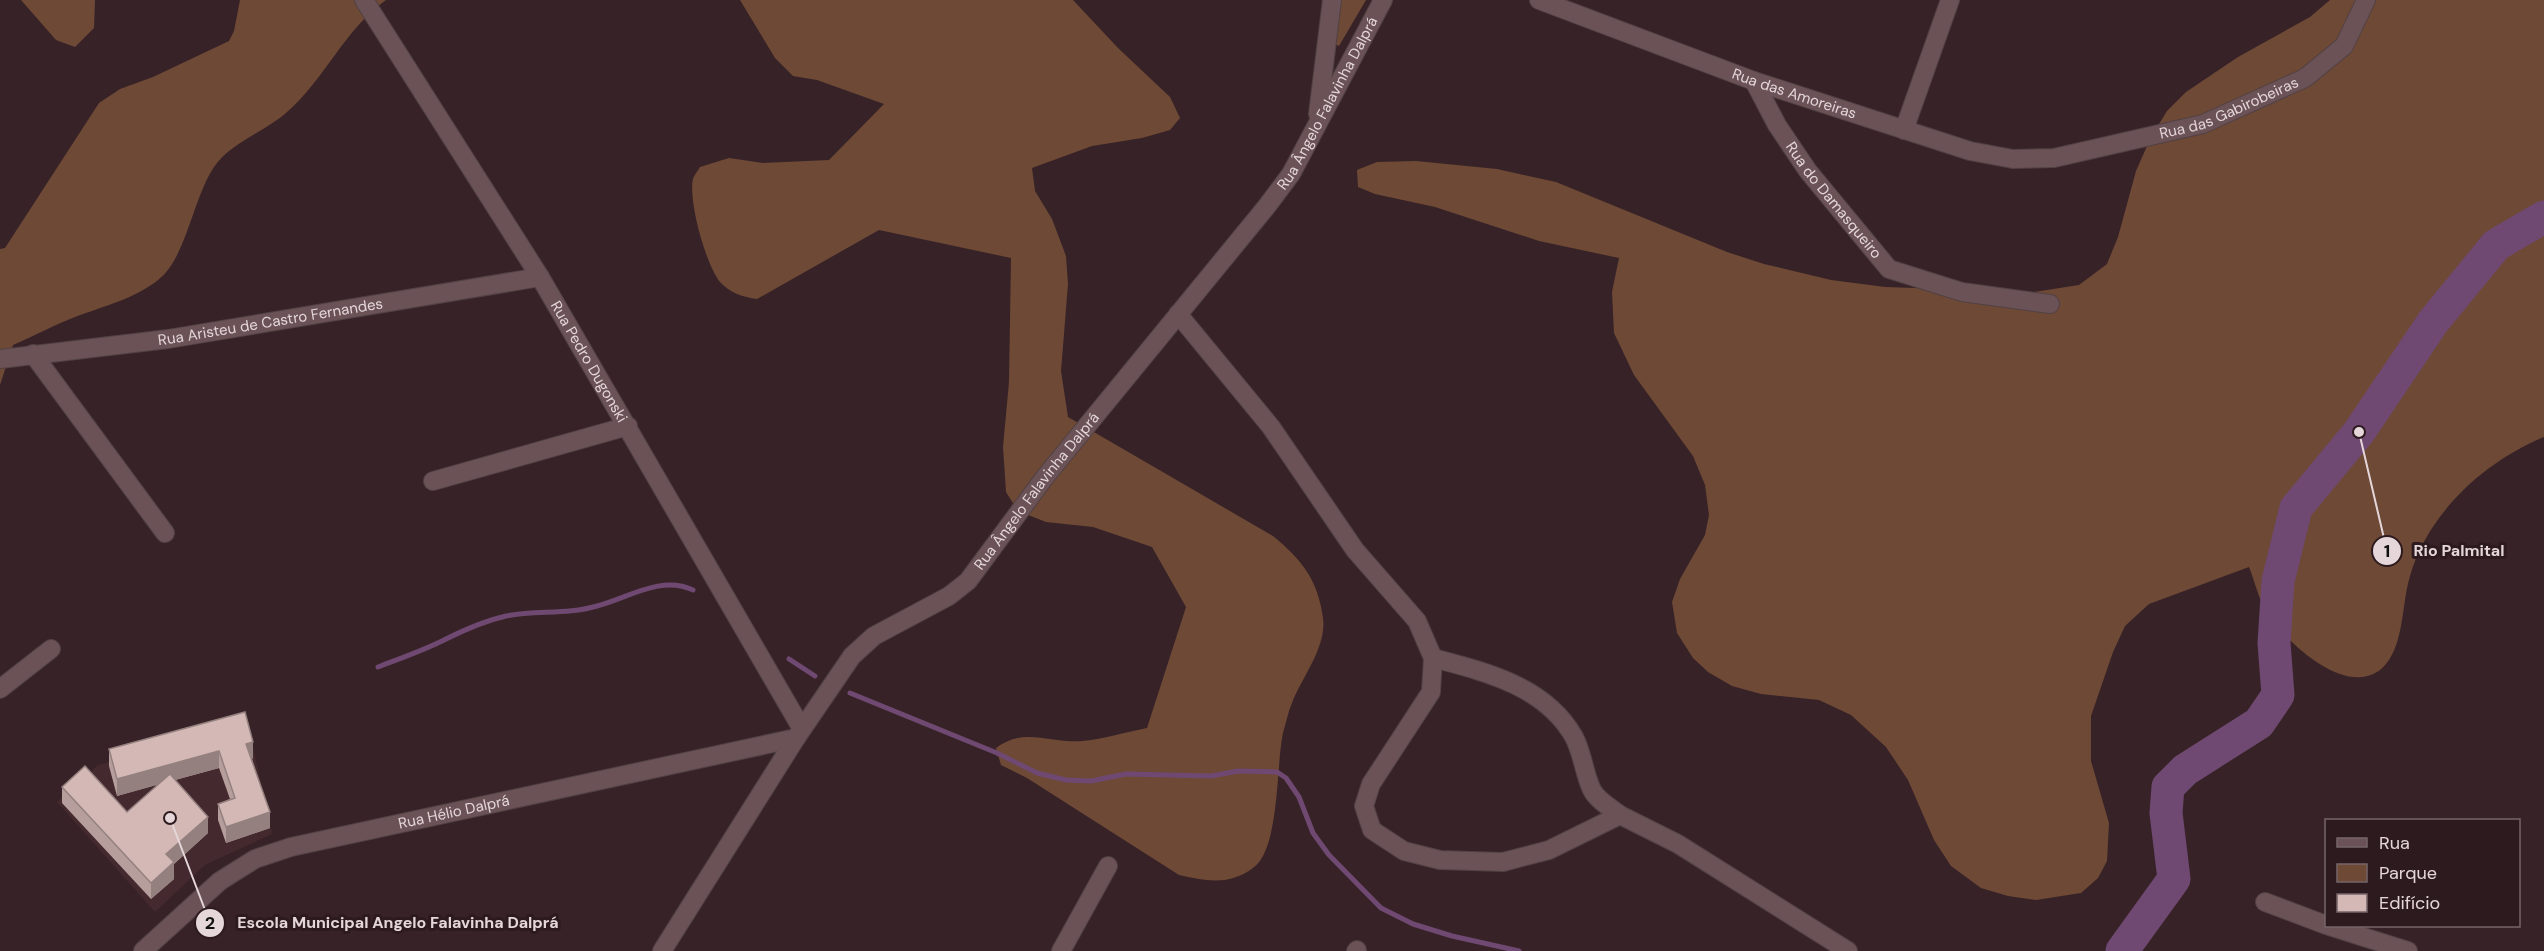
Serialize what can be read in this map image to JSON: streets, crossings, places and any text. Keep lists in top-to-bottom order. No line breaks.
{"streets":{"street":["Rua das Amoreiras","Rua Ângelo Falavinha Dalprá","Rua das Gabirobeiras","Rua do Damasqueiro","Rua Aristeu de Castro Fernandes","Rua Pedro Dugonski","Rua Hélio Dalprá"]},"crossings":[["Rua das Amoreiras","Rua das Gabirobeiras"],["Rua das Amoreiras","Rua do Damasqueiro"],["Rua Ângelo Falavinha Dalprá","Rua Pedro Dugonski"],["Rua Ângelo Falavinha Dalprá","Rua Hélio Dalprá"],["Rua Aristeu de Castro Fernandes","Rua Pedro Dugonski"],["Rua Pedro Dugonski","Rua Hélio Dalprá"]],"places":["Rio Palmital","Escola Municipal Angelo Falavinha Dalprá"],"legend":["Rua","Parque","Edifício"]}
